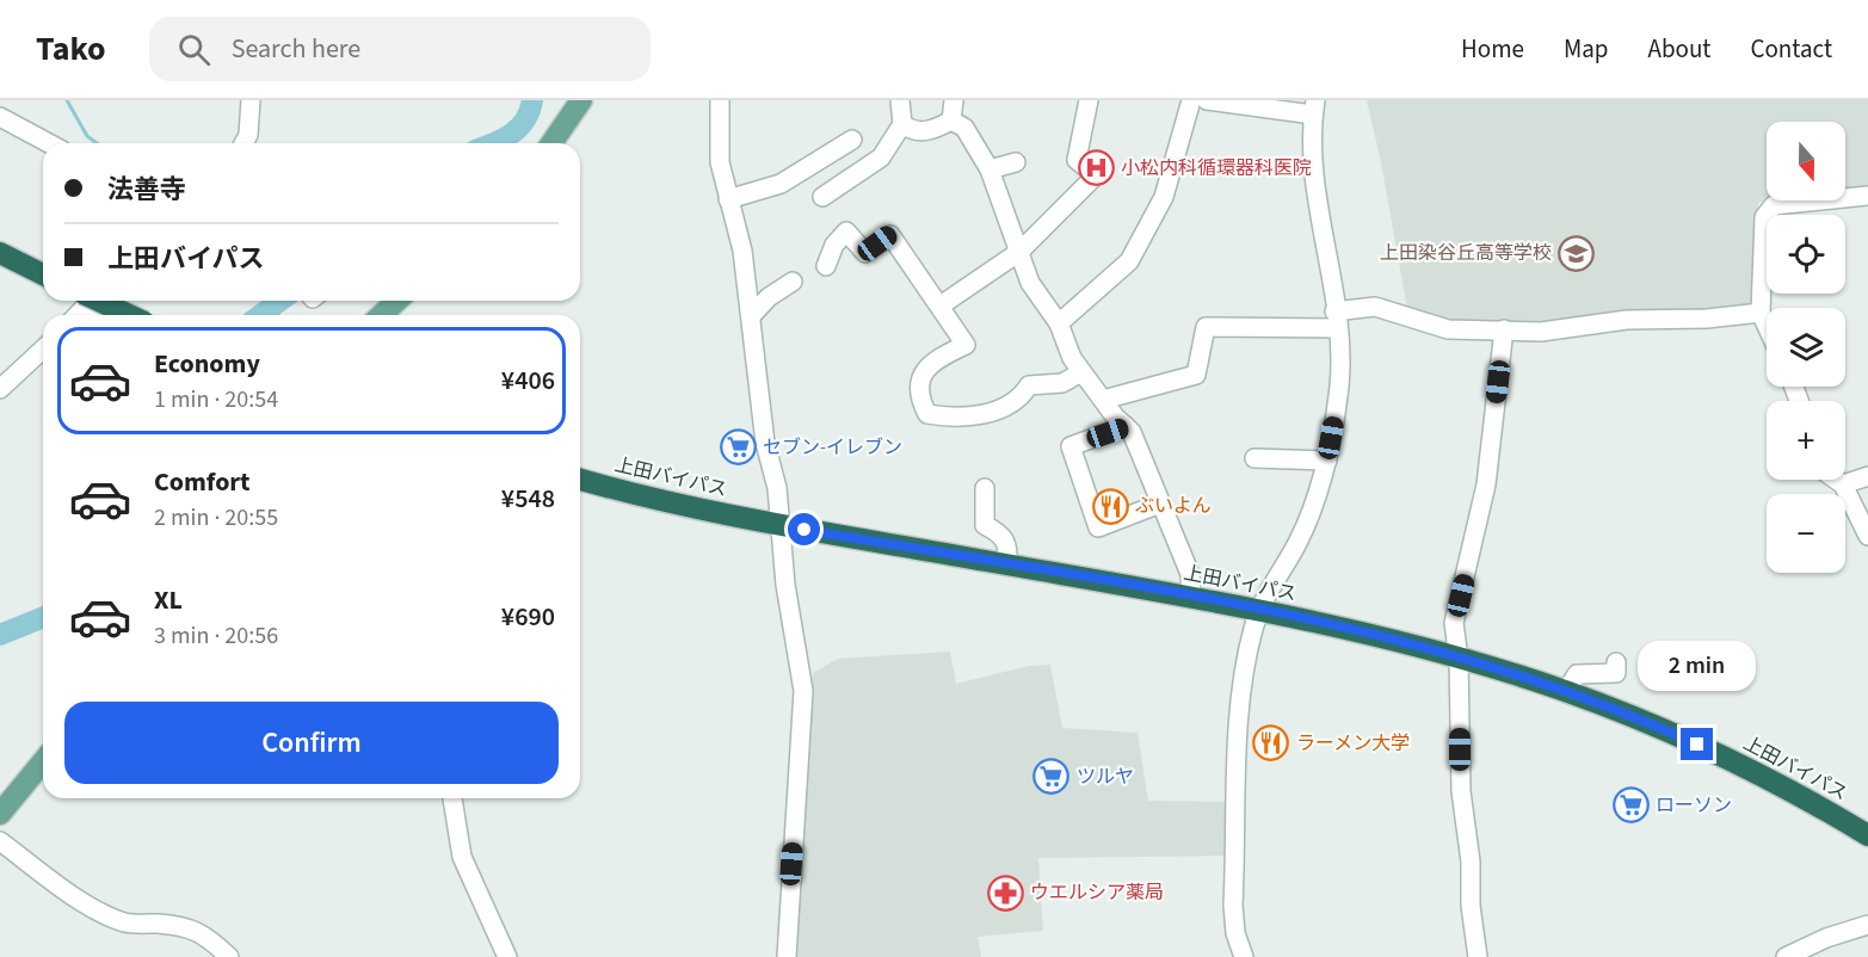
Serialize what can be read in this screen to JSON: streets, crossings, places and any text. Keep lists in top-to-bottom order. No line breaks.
{"streets":{"highway":["上田バイパス"]},"places":{"hospital":["小松内科循環器科医院"],"school or university":["上田染谷丘高等学校"],"supermarket":["セブン-イレブン","ツルヤ","ローソン"],"restaurant":["ぶいよん","ラーメン大学"],"pharmacy":["ウエルシア薬局"]},"north":"bottom","page":{"header":"Tako","search":"Search here","nav":["Home","Map","About","Contact"],"map_buttons":["+","−"],"banner":["法善寺","上田バイパス"],"list":[{"name":"Economy","note":"1 min · 20:54","value":"¥406"},{"name":"Comfort","note":"2 min · 20:55","value":"¥548"},{"name":"XL","note":"3 min · 20:56","value":"¥690"}],"bubble":"2 min","buttons":"Confirm"}}
